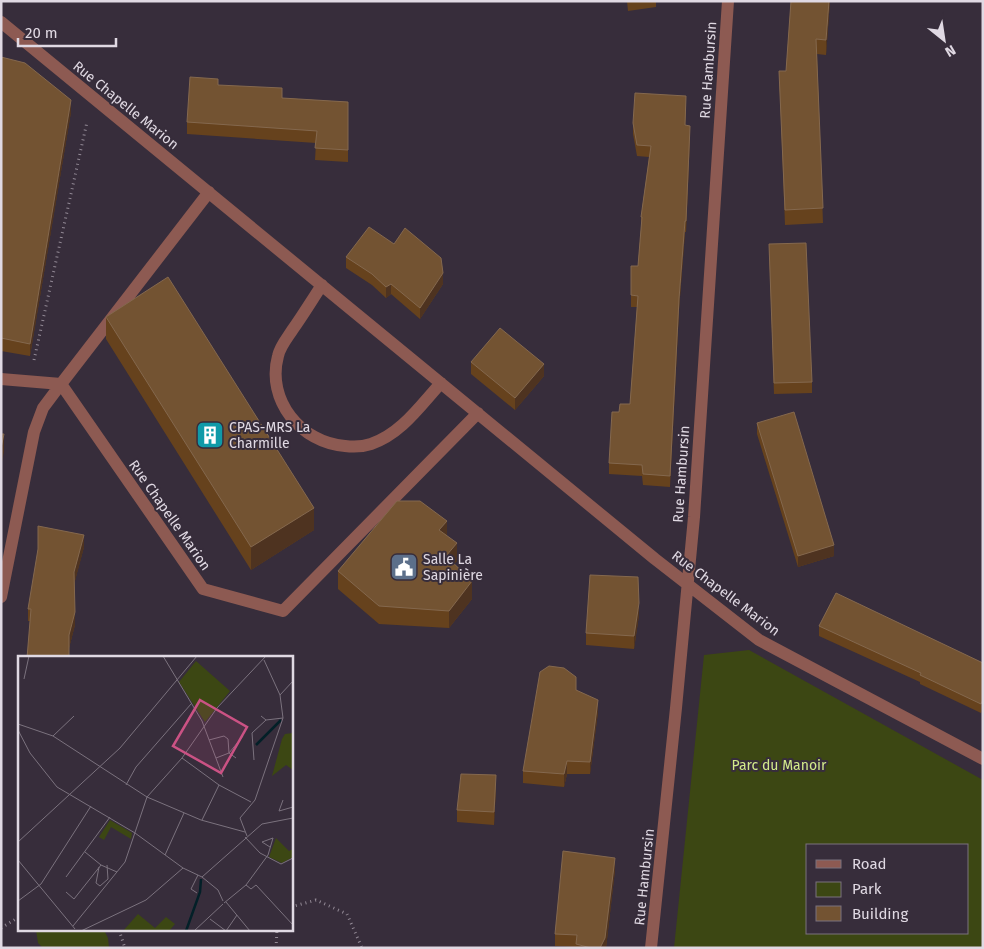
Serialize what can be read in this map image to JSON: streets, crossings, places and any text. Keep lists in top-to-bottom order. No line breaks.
{"streets":{"street":["Rue Hambursin","Rue Chapelle Marion"]},"crossings":[["Rue Hambursin","Rue Chapelle Marion"]],"parks":["Parc du Manoir"],"places":{"building":["CPAS-MRS La Charmille"],"public building":["Salle La Sapinière"]},"legend":["Road","Park","Building"],"scale_bar":"20 m","north":"bottom right"}
